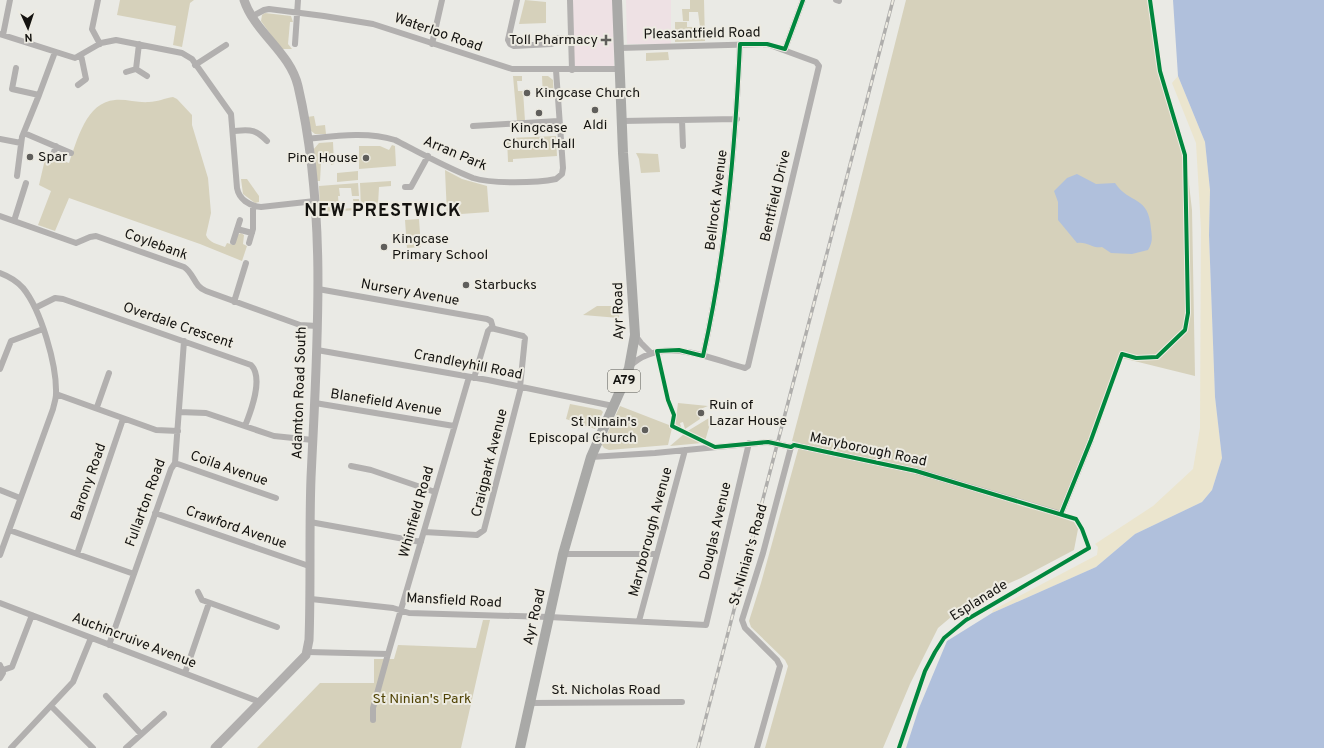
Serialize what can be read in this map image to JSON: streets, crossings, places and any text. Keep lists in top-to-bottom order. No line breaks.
{"streets":{"main road":["Ayr Road","A79"],"street":["Waterloo Road","Pleasantfield Road","Arran Park","Bentfield Drive","Bellrock Avenue","Coylebank","Nursery Avenue","Overdale Crescent","Crandleyhill Road","Adamton Road South","Blanefield Avenue","Maryborough Road","Craigpark Avenue","Coila Avenue","Barony Road","Fullarton Road","Whinfield Road","Crawford Avenue","Douglas Avenue","Maryborough Avenue","St. Ninian's Road","Mansfield Road","Auchincruive Avenue","St. Nicholas Road"],"cycle path":["Esplanade"]},"crossings":[["Waterloo Road","Arran Park"],["Waterloo Road","Ayr Road"],["Waterloo Road","Adamton Road South"],["Pleasantfield Road","Bentfield Drive"],["Pleasantfield Road","Bellrock Avenue"],["Pleasantfield Road","Ayr Road"],["Arran Park","Adamton Road South"],["Bentfield Drive","Bellrock Avenue"],["Coylebank","Adamton Road South"],["Nursery Avenue","Adamton Road South"],["Nursery Avenue","Craigpark Avenue"],["Nursery Avenue","Whinfield Road"],["Ayr Road","Crandleyhill Road"],["Ayr Road","Maryborough Road"],["Ayr Road","Mansfield Road"],["Ayr Road","St. Nicholas Road"],["Overdale Crescent","Fullarton Road"],["Crandleyhill Road","Adamton Road South"],["Crandleyhill Road","Craigpark Avenue"],["Crandleyhill Road","Whinfield Road"],["Adamton Road South","Blanefield Avenue"],["Adamton Road South","Crawford Avenue"],["Adamton Road South","Mansfield Road"],["Blanefield Avenue","Whinfield Road"],["Maryborough Road","Douglas Avenue"],["Maryborough Road","Maryborough Avenue"],["Maryborough Road","St. Ninian's Road"],["Craigpark Avenue","Whinfield Road"],["Coila Avenue","Fullarton Road"],["Fullarton Road","Crawford Avenue"],["Fullarton Road","Auchincruive Avenue"],["Whinfield Road","Mansfield Road"],["Douglas Avenue","Mansfield Road"],["Maryborough Avenue","Mansfield Road"]],"districts":["NEW PRESTWICK"],"parks":["St Ninian's Park"],"places":{"health":["Toll Pharmacy"],"other":["Kingcase Church","Aldi","Kingcase Church Hall","Spar","Pine House","Kingcase Primary School","Starbucks","Ruin of Lazar House","St Ninain's Episcopal Church"]},"north":"bottom"}
